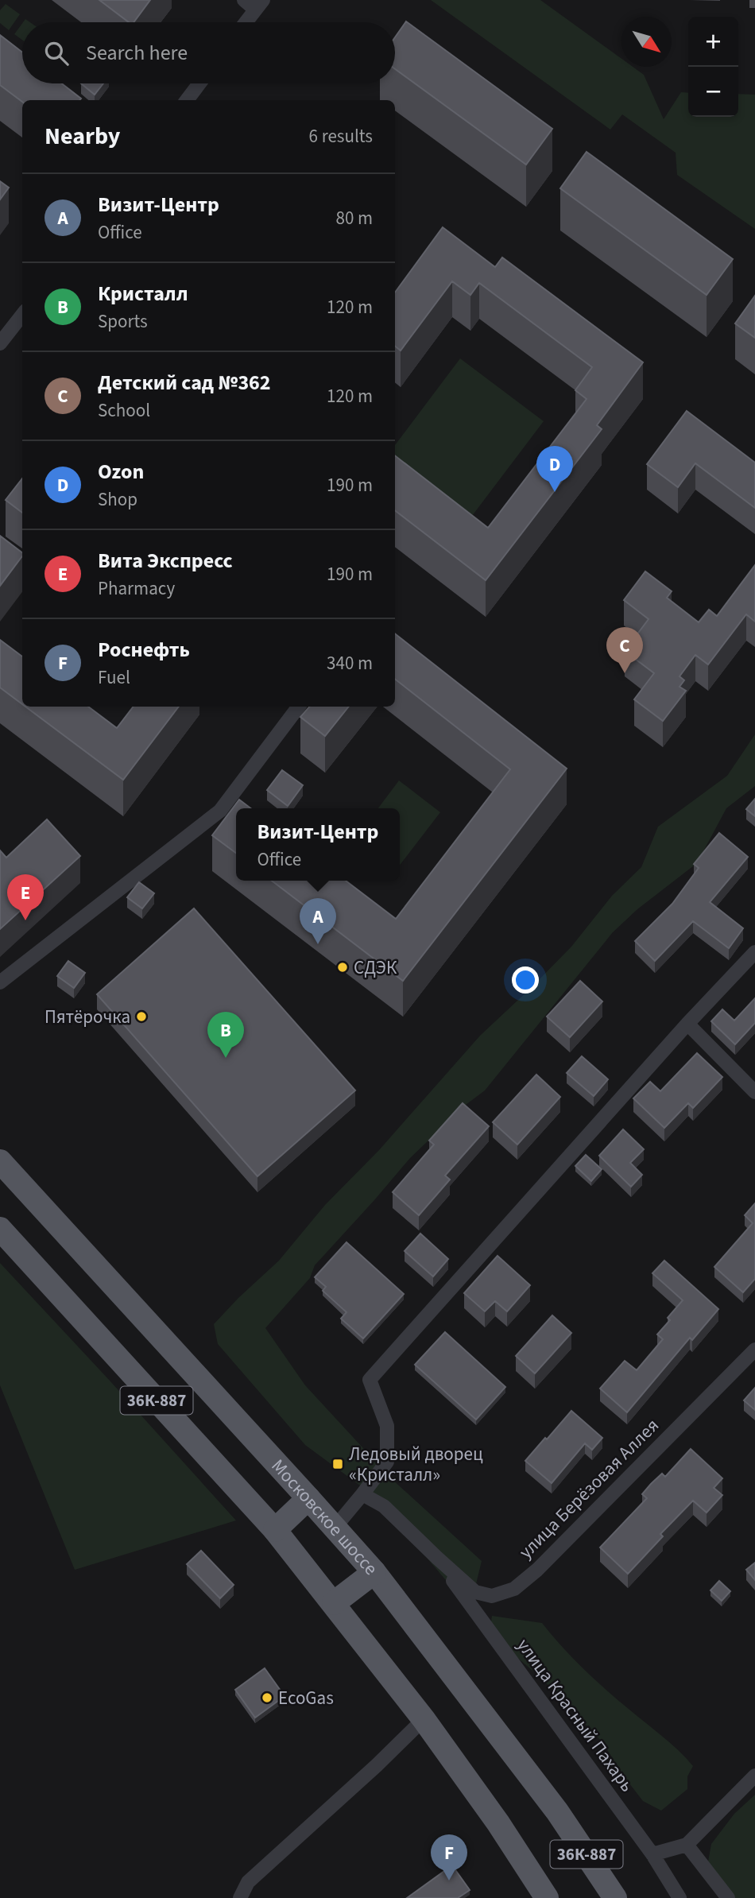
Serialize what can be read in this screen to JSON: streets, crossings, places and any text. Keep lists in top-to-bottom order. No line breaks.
{"streets":{"main road":["36К-887","Московское шоссе"],"street":["улица Берёзовая Аллея","улица Красный Пахарь"]},"crossings":[["улица Берёзовая Аллея","улица Красный Пахарь"]],"places":{"other":["СДЭК","Пятёрочка","EcoGas"],"transit":["Ледовый дворец «Кристалл»"]},"north":"bottom right","page":{"map_buttons":["+","−"],"search":"Search here","heading":["Nearby","6 results"],"list":[{"mark":"A","name":"Визит-Центр","note":"Office","value":"80 m"},{"mark":"B","name":"Кристалл","note":"Sports","value":"120 m"},{"mark":"C","name":"Детский сад №362","note":"School","value":"120 m"},{"mark":"D","name":"Ozon","note":"Shop","value":"190 m"},{"mark":"E","name":"Вита Экспресс","note":"Pharmacy","value":"190 m"},{"mark":"F","name":"Роснефть","note":"Fuel","value":"340 m"}],"pins":["D","C","E","A","B","F"],"popup":["Визит-Центр","Office"]}}
